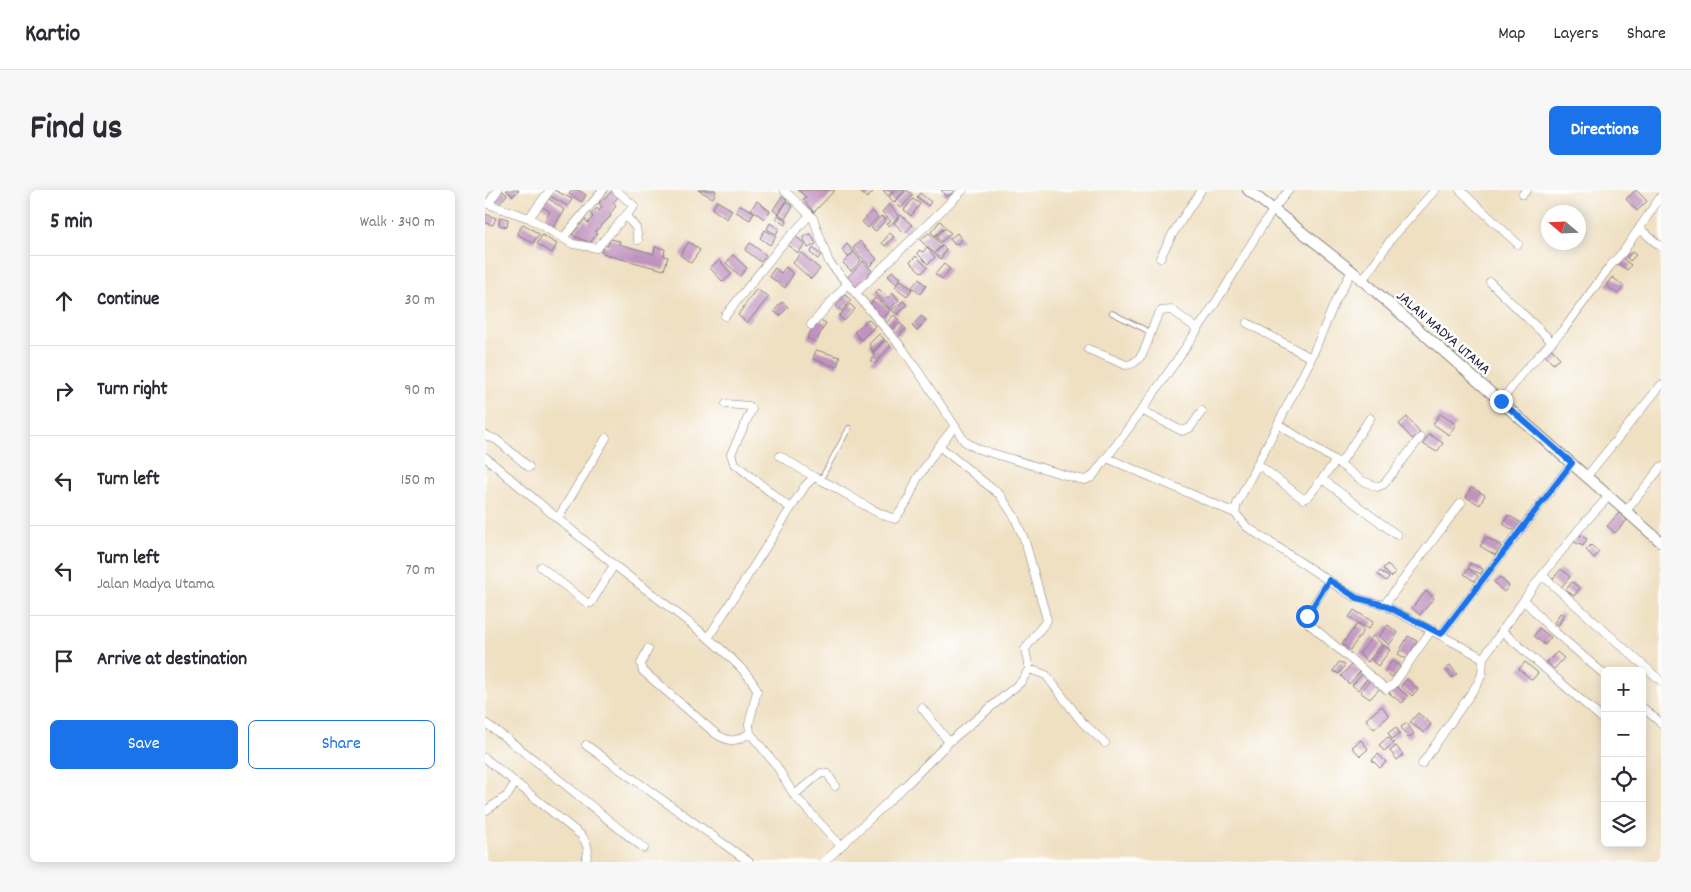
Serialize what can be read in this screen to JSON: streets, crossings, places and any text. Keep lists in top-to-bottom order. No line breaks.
{"streets":{"street":["JALAN MADYA UTAMA"]},"north":"left","page":{"header":"Kartio","nav":["Map","Layers","Share"],"title":"Find us","buttons":["Directions",["Save","Share"]],"heading":["5 min","Walk · 340 m"],"list":[["Continue","30 m"],["Turn right","90 m"],["Turn left","150 m"],["Turn left","Jalan Madya Utama","70 m"],"Arrive at destination"],"map_buttons":["+","−"]}}
